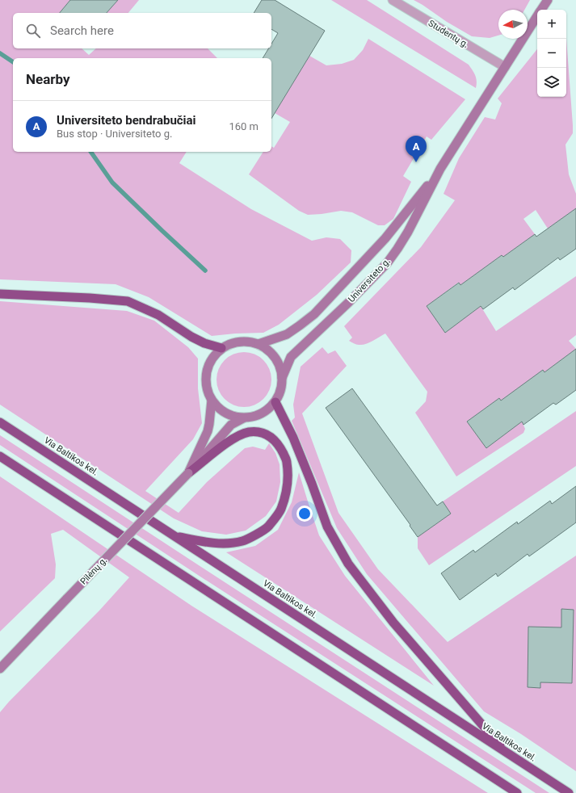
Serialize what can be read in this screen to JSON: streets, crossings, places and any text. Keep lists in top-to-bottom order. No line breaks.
{"streets":{"highway":["Via Baltikos kel."],"main road":["Universiteto g.","Pilėnų g."],"street":["Studentų g."]},"crossings":[["Studentų g.","Universiteto g."],["Universiteto g.","Pilėnų g."]],"north":"left","page":{"map_buttons":["+","−"],"search":"Search here","heading":"Nearby","list":[{"mark":"A","name":"Universiteto bendrabučiai","note":"Bus stop · Universiteto g.","value":"160 m"}],"pins":"A"}}
